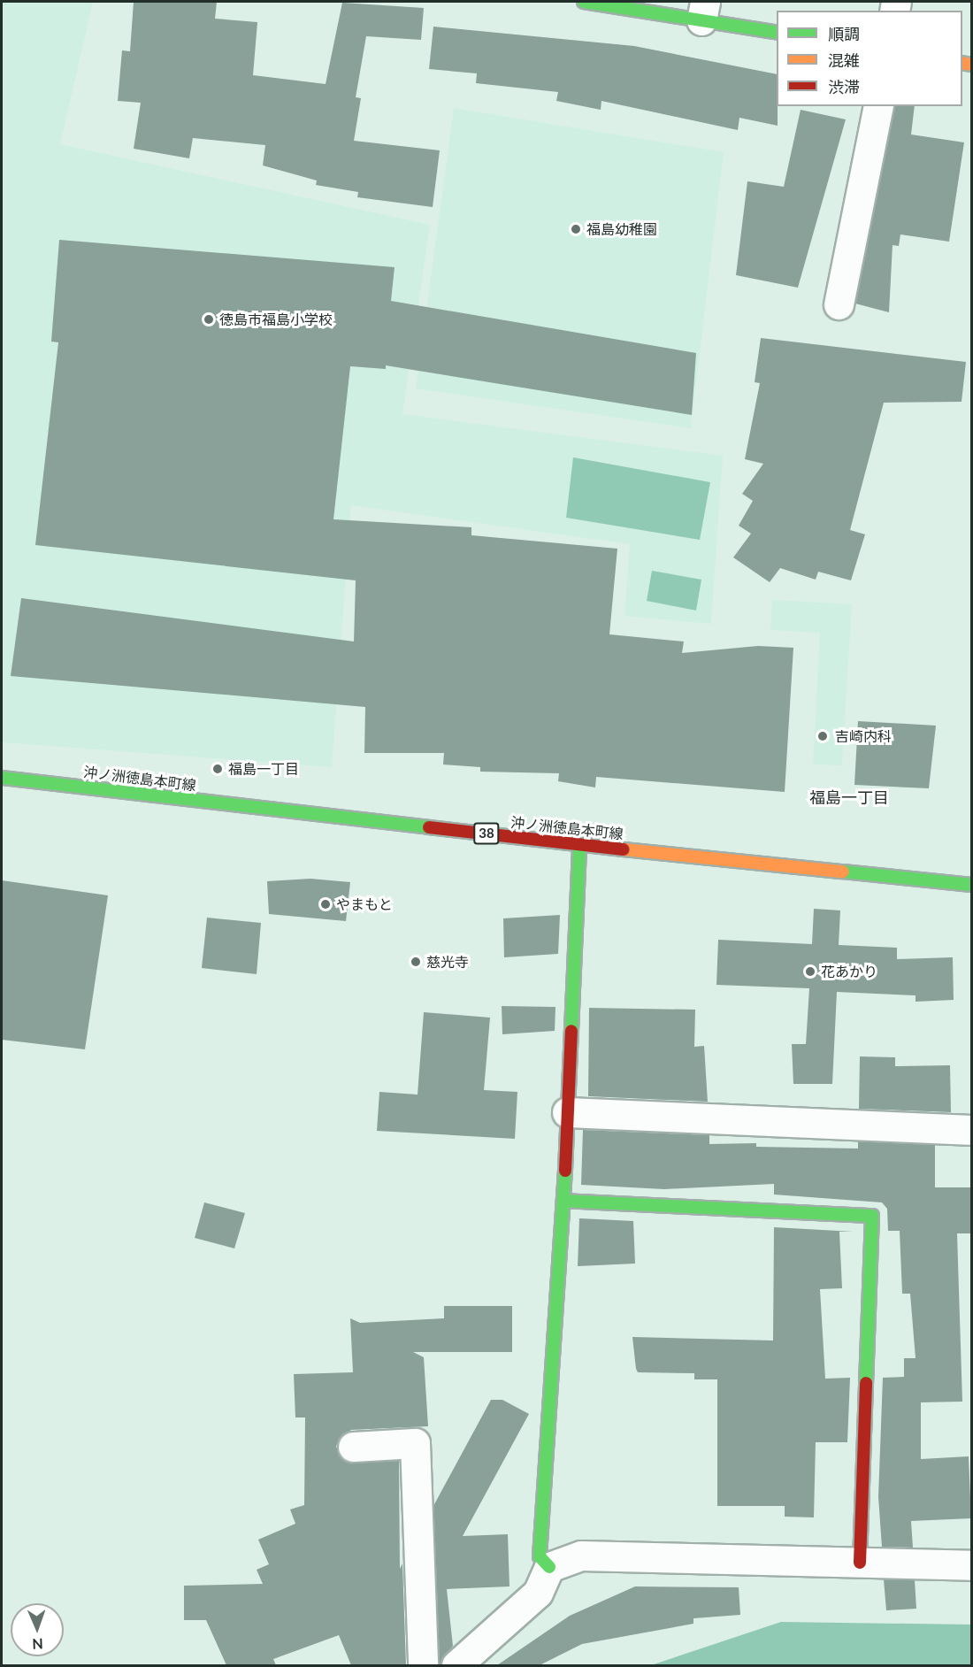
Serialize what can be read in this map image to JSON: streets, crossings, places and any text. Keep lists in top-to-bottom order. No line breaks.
{"streets":{"street":["沖ノ洲徳島本町線","38"]},"districts":["福島一丁目"],"places":["福島幼稚園","徳島市福島小学校","吉崎内科","福島一丁目","やまもと","慈光寺","花あかり"],"legend":["順調","混雑","渋滞"],"north":"bottom"}
